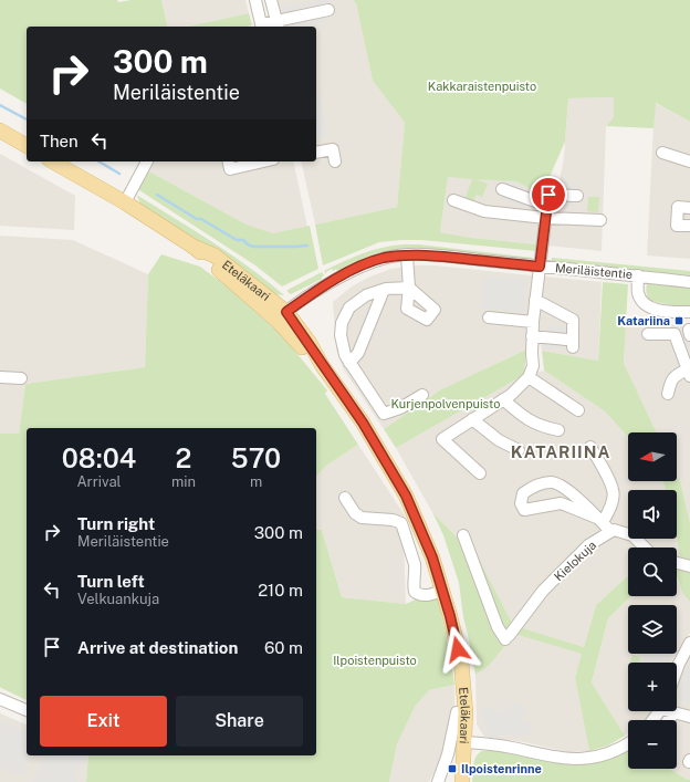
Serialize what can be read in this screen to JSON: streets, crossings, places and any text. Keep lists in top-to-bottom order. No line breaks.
{"streets":{"main road":["Eteläkaari"],"street":["Meriläistentie","Kielokuja"]},"crossings":[["Meriläistentie","Eteläkaari"]],"districts":["KATARIINA"],"parks":["Kakkaraistenpuisto","Kurjenpolvenpuisto","Ilpoistenpuisto"],"places":{"transit":["Katariina","Ilpoistenrinne"]},"north":"left","page":{"turn":["300 m","Meriläistentie"],"then":"Then","eta":["08:04","Arrival","2","min","570","m"],"map_buttons":["+","−"],"list":[{"name":"Turn right","note":"Meriläistentie","value":"300 m"},{"name":"Turn left","note":"Velkuankuja","value":"210 m"},{"name":"Arrive at destination","value":"60 m"}],"buttons":["Exit","Share"]}}
